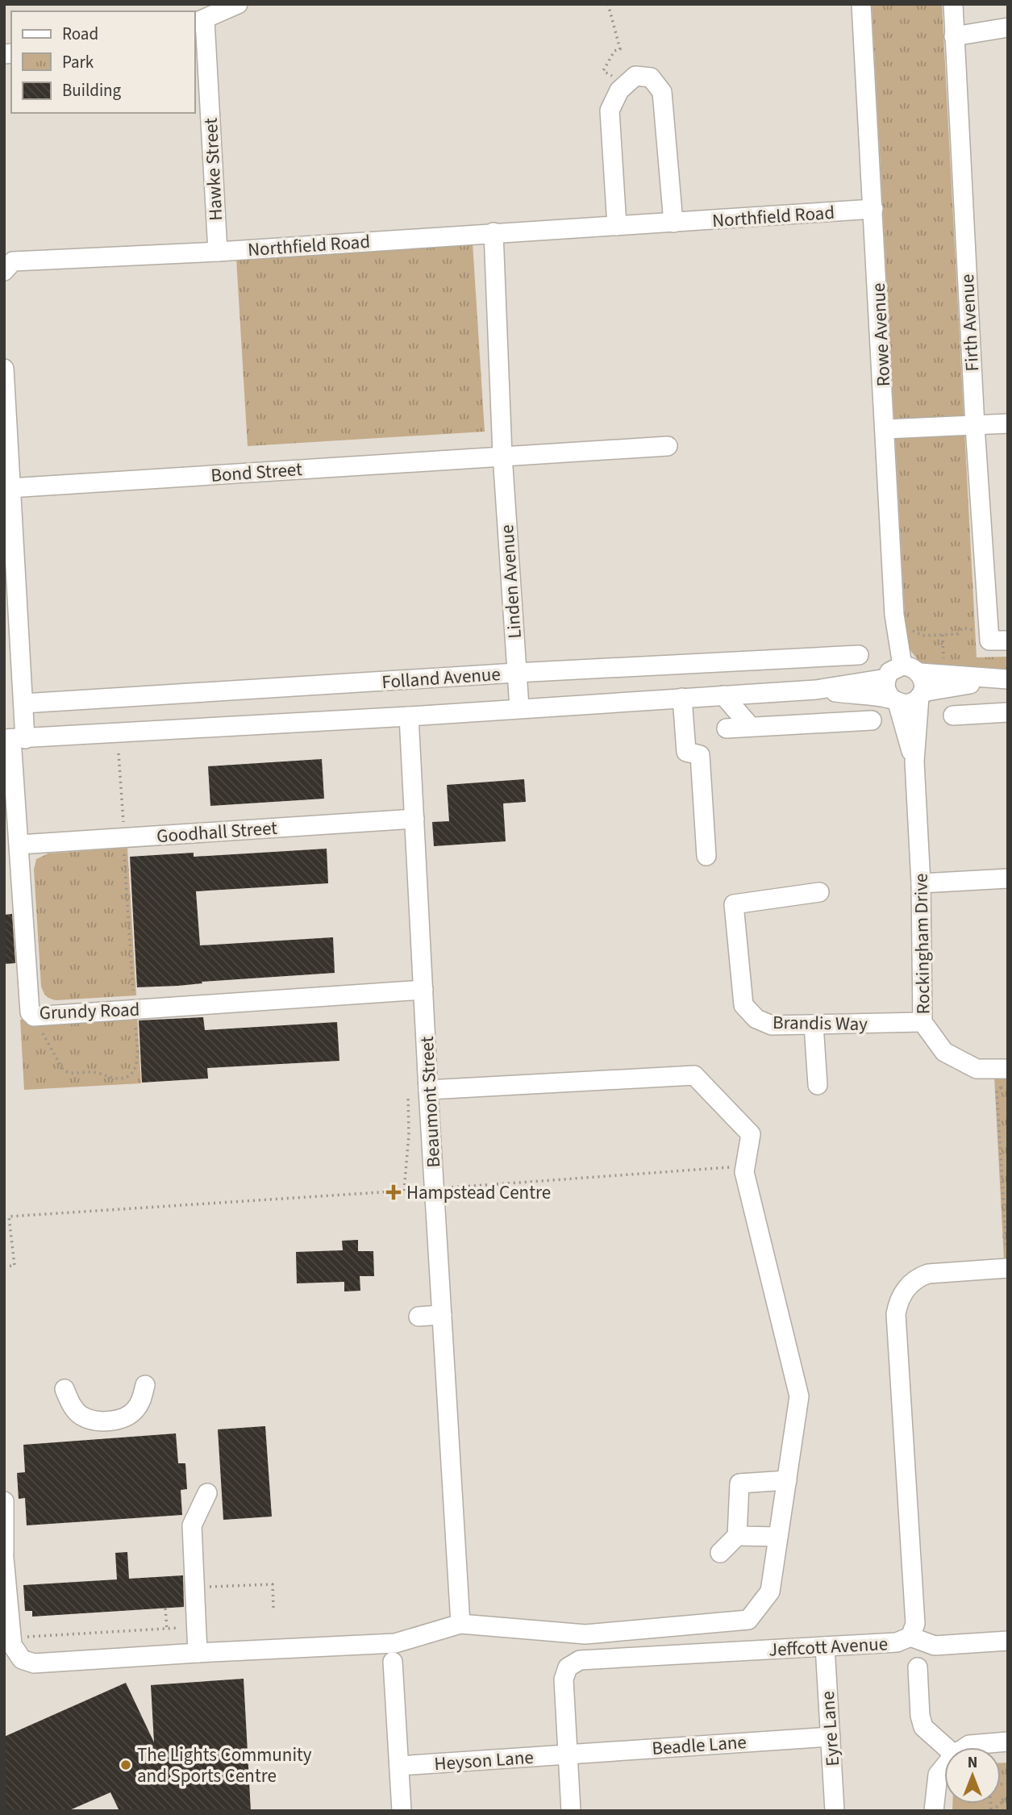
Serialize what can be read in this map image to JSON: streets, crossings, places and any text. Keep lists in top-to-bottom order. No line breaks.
{"streets":{"street":["Hawke Street","Northfield Road","Firth Avenue","Rowe Avenue","Bond Street","Linden Avenue","Folland Avenue","Goodhall Street","Rockingham Drive","Grundy Road","Brandis Way","Beaumont Street","Jeffcott Avenue","Eyre Lane","Beadle Lane","Heyson Lane"]},"crossings":[["Hawke Street","Northfield Road"],["Northfield Road","Rowe Avenue"],["Northfield Road","Linden Avenue"],["Rowe Avenue","Folland Avenue"],["Rowe Avenue","Rockingham Drive"],["Bond Street","Linden Avenue"],["Linden Avenue","Folland Avenue"],["Folland Avenue","Rockingham Drive"],["Folland Avenue","Grundy Road"],["Folland Avenue","Beaumont Street"],["Goodhall Street","Grundy Road"],["Goodhall Street","Beaumont Street"],["Rockingham Drive","Brandis Way"],["Grundy Road","Beaumont Street"],["Jeffcott Avenue","Eyre Lane"],["Jeffcott Avenue","Beadle Lane"],["Jeffcott Avenue","Heyson Lane"],["Eyre Lane","Beadle Lane"],["Beadle Lane","Heyson Lane"]],"places":{"health":["Hampstead Centre"],"other":["The Lights Community and Sports Centre"]},"legend":["Road","Park","Building"],"north":"top"}
